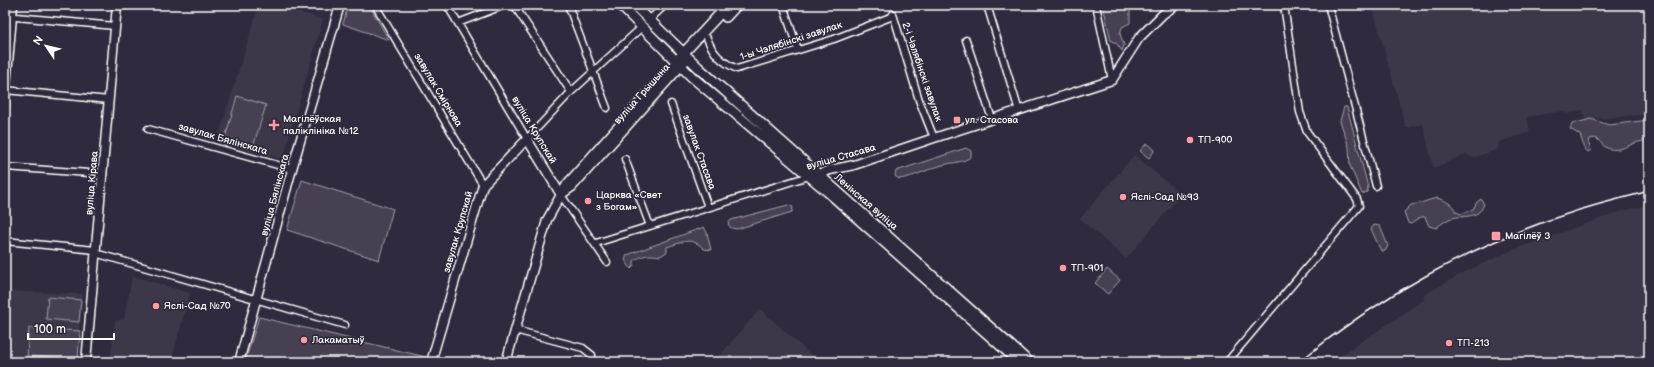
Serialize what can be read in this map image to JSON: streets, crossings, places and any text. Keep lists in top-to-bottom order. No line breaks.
{"streets":{"main road":["вуліца Грышына","вуліца Крупскай","вуліца Стасава","вуліца Кірава","вуліца Бялінскага","Ленінская вуліца","завулак Крупскай"],"street":["1-ы Чэлябінскі завулак","2-і Чэлябінскі завулак","завулак Смірнова","завулак Бялінскага","завулак Стасава"]},"crossings":[["1-ы Чэлябінскі завулак","2-і Чэлябінскі завулак"],["1-ы Чэлябінскі завулак","вуліца Грышына"],["2-і Чэлябінскі завулак","вуліца Стасава"],["завулак Смірнова","завулак Крупскай"],["вуліца Грышына","вуліца Крупскай"],["вуліца Грышына","Ленінская вуліца"],["вуліца Крупскай","вуліца Стасава"],["вуліца Крупскай","завулак Крупскай"],["завулак Бялінскага","вуліца Бялінскага"],["завулак Стасава","вуліца Стасава"],["вуліца Стасава","Ленінская вуліца"]],"places":{"transit":["ул. Стасова","Магілёў 3"],"health":["Магілёўская паліклініка №12"],"other":["ТП-900","Яслі-Сад №93","Царква «Свет з Богам»","ТП-901","Яслі-Сад №70","Лакаматыў","ТП-213"]},"scale_bar":"100 m","north":"top left"}
